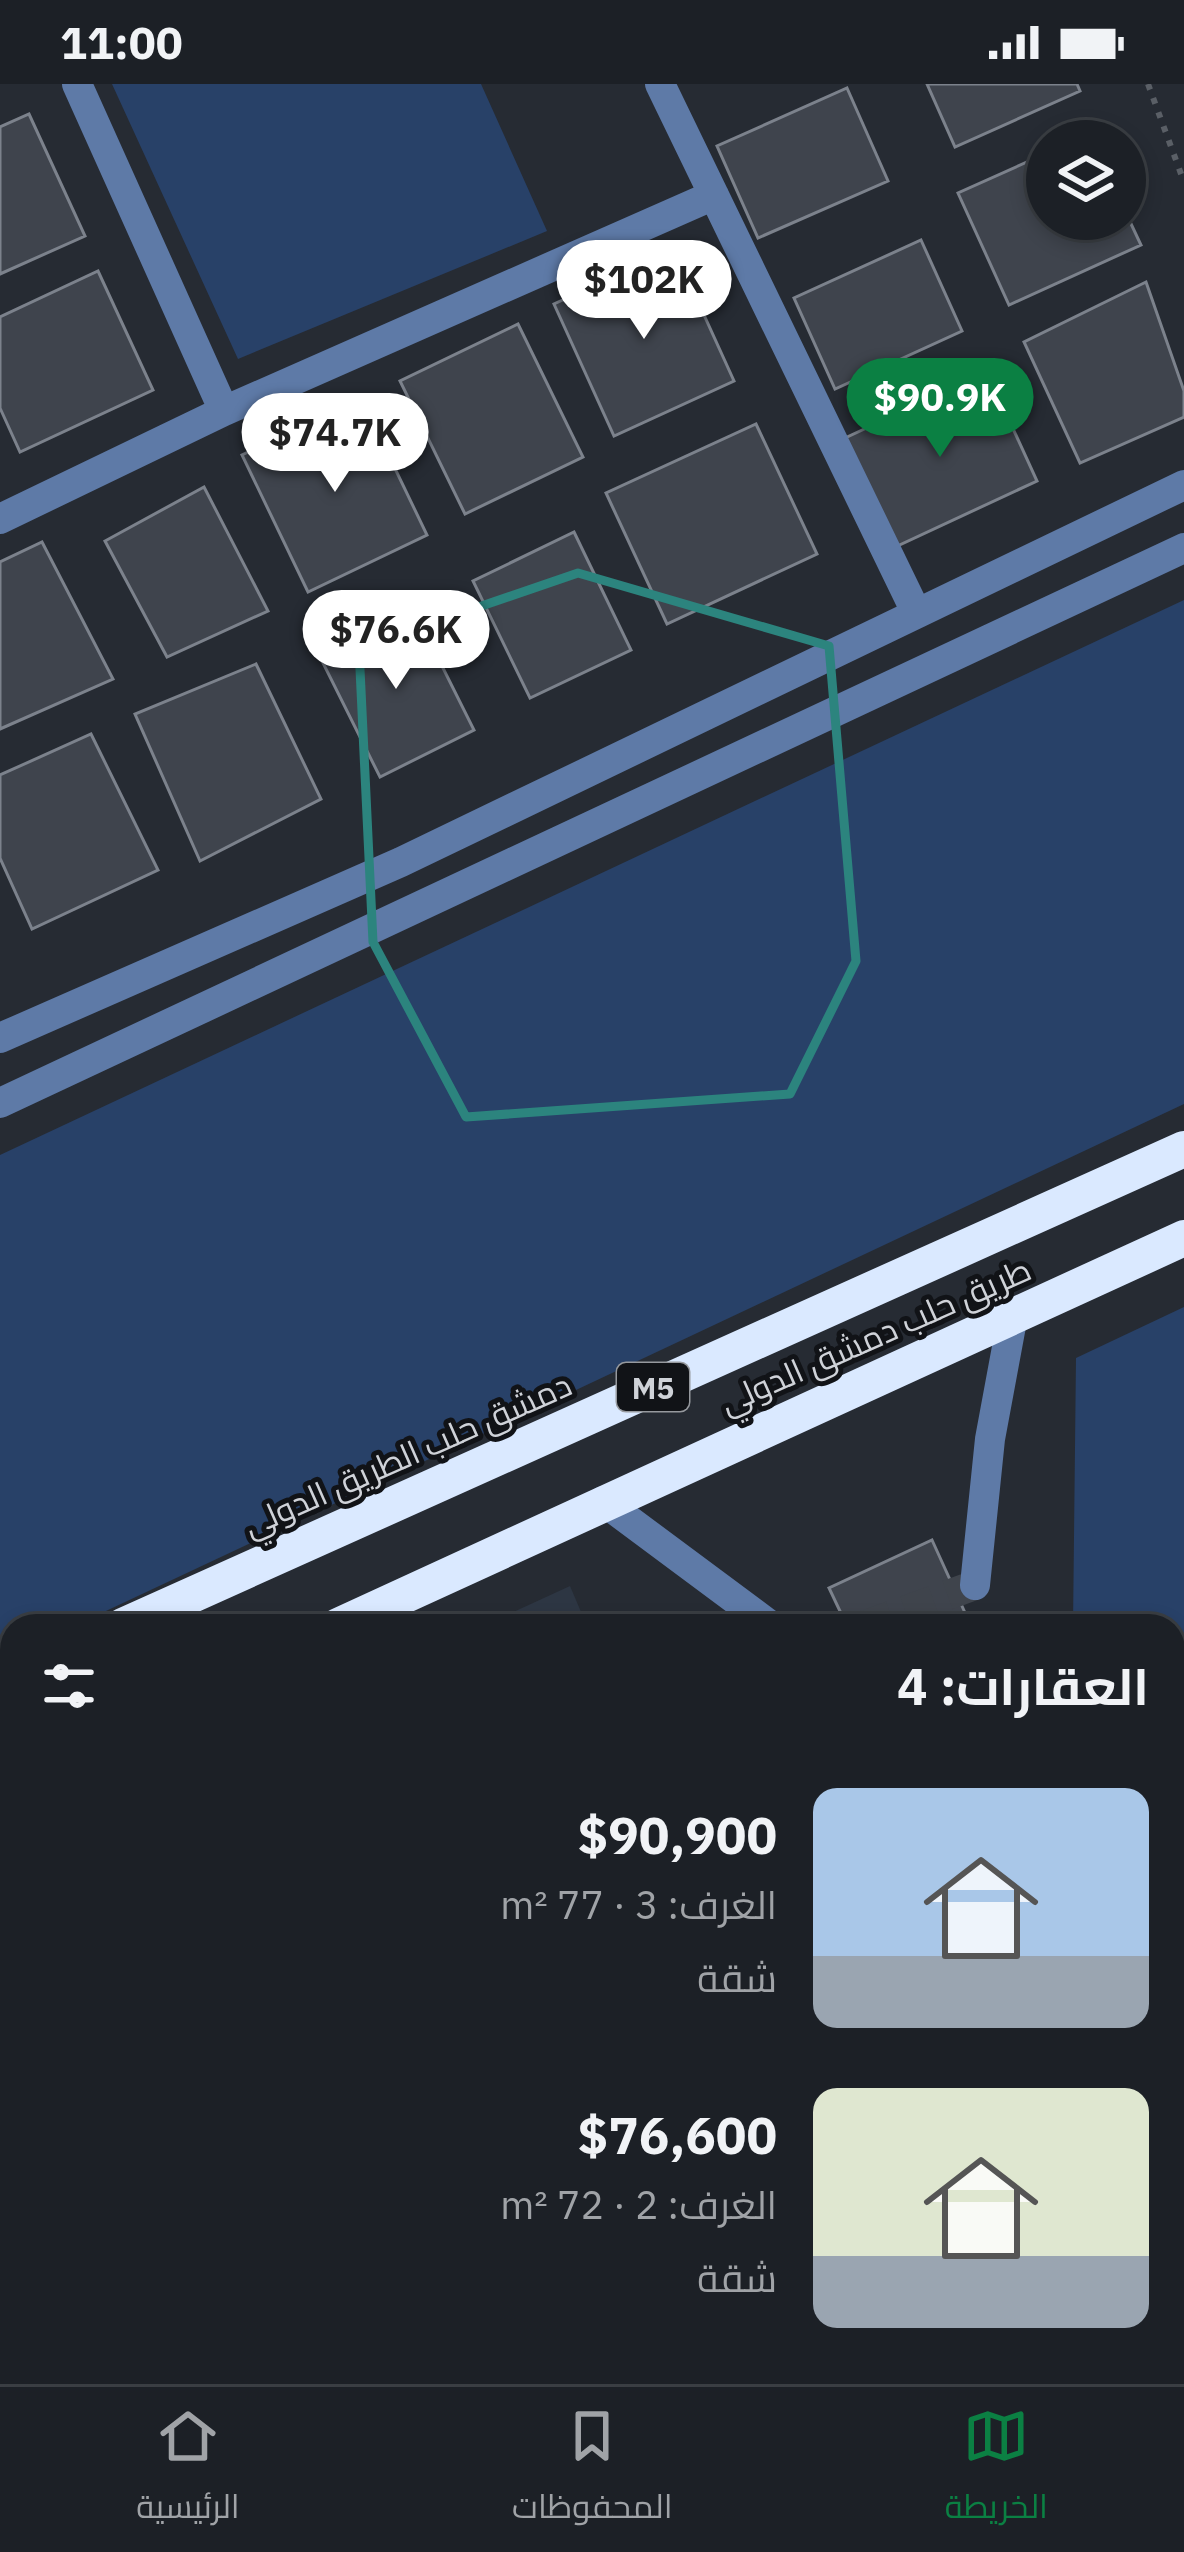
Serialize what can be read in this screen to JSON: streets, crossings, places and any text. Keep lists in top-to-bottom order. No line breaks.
{"streets":{"highway":["طريق حلب دمشق الدولي","M5","دمشق حلب الطريق الدولي"]},"page":{"status":"11:00","price":["$102K","$90.9K","$74.7K","$76.6K"],"heading":"العقارات: 4","list":[{"name":"$90,900","note":"الغرف: 3 · 77 m² · شقة"},{"name":"$76,600","note":"الغرف: 2 · 72 m² · شقة"}],"tabs":["الخريطة","المحفوظات","الرئيسية"]}}
